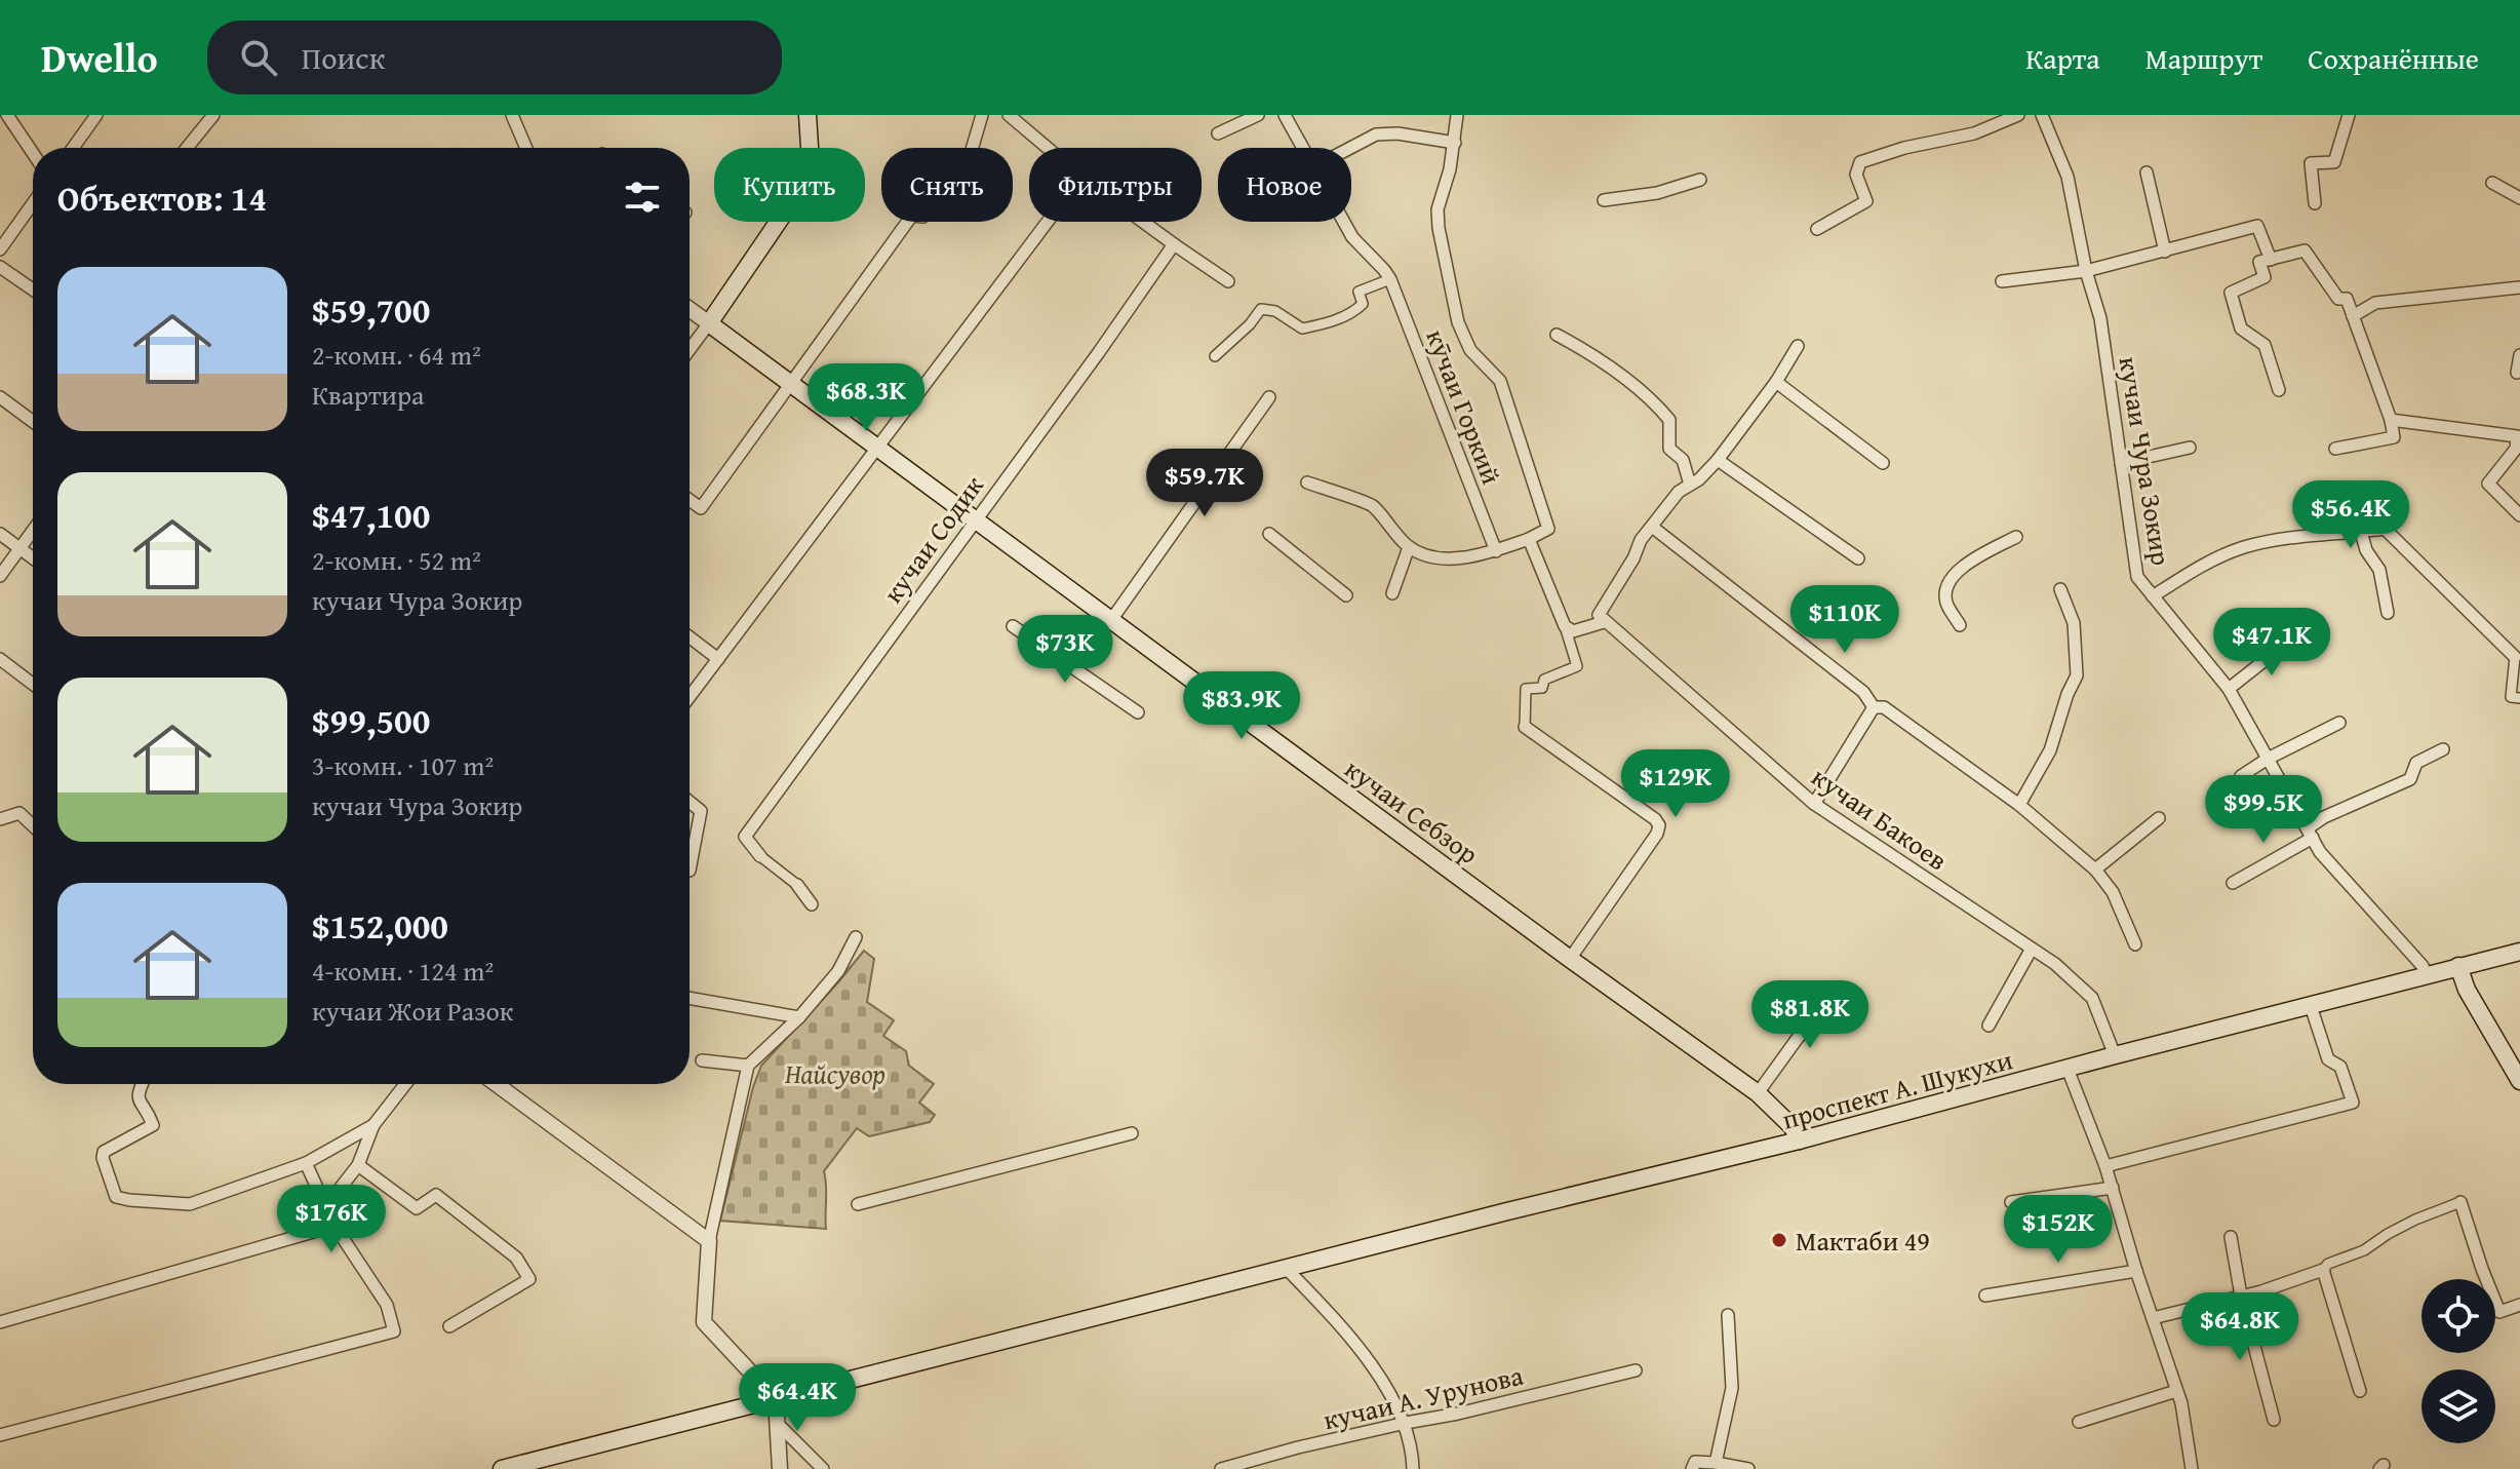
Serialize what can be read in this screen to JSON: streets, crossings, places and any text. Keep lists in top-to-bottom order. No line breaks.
{"streets":{"main road":["кучаи Себзор","проспект А. Шукухи"],"street":["кӯчаи Горкий","кучаи Чура Зокир","кучаи Содик","кучаи Бакоев","кучаи А. Урунова"]},"crossings":[["кучаи Чура Зокир","проспект А. Шукухи"],["кучаи Содик","кучаи Себзор"],["кучаи Себзор","проспект А. Шукухи"],["кучаи Бакоев","проспект А. Шукухи"]],"parks":["Найсувор"],"places":["Мактаби 49"],"page":{"header":"Dwello","search":"Поиск","nav":["Карта","Маршрут","Сохранённые"],"chip":["Купить","Снять","Фильтры","Новое"],"heading":"Объектов: 14","list":[{"name":"$59,700","note":"2-комн. · 64 m² · Квартира"},{"name":"$47,100","note":"2-комн. · 52 m² · кучаи Чура Зокир"},{"name":"$99,500","note":"3-комн. · 107 m² · кучаи Чура Зокир"},{"name":"$152,000","note":"4-комн. · 124 m² · кучаи Жои Разок"}],"price":["$68.3K","$59.7K","$56.4K","$110K","$47.1K","$73K","$83.9K","$129K","$99.5K","$81.8K","$176K","$152K","$64.8K","$64.4K"]}}
